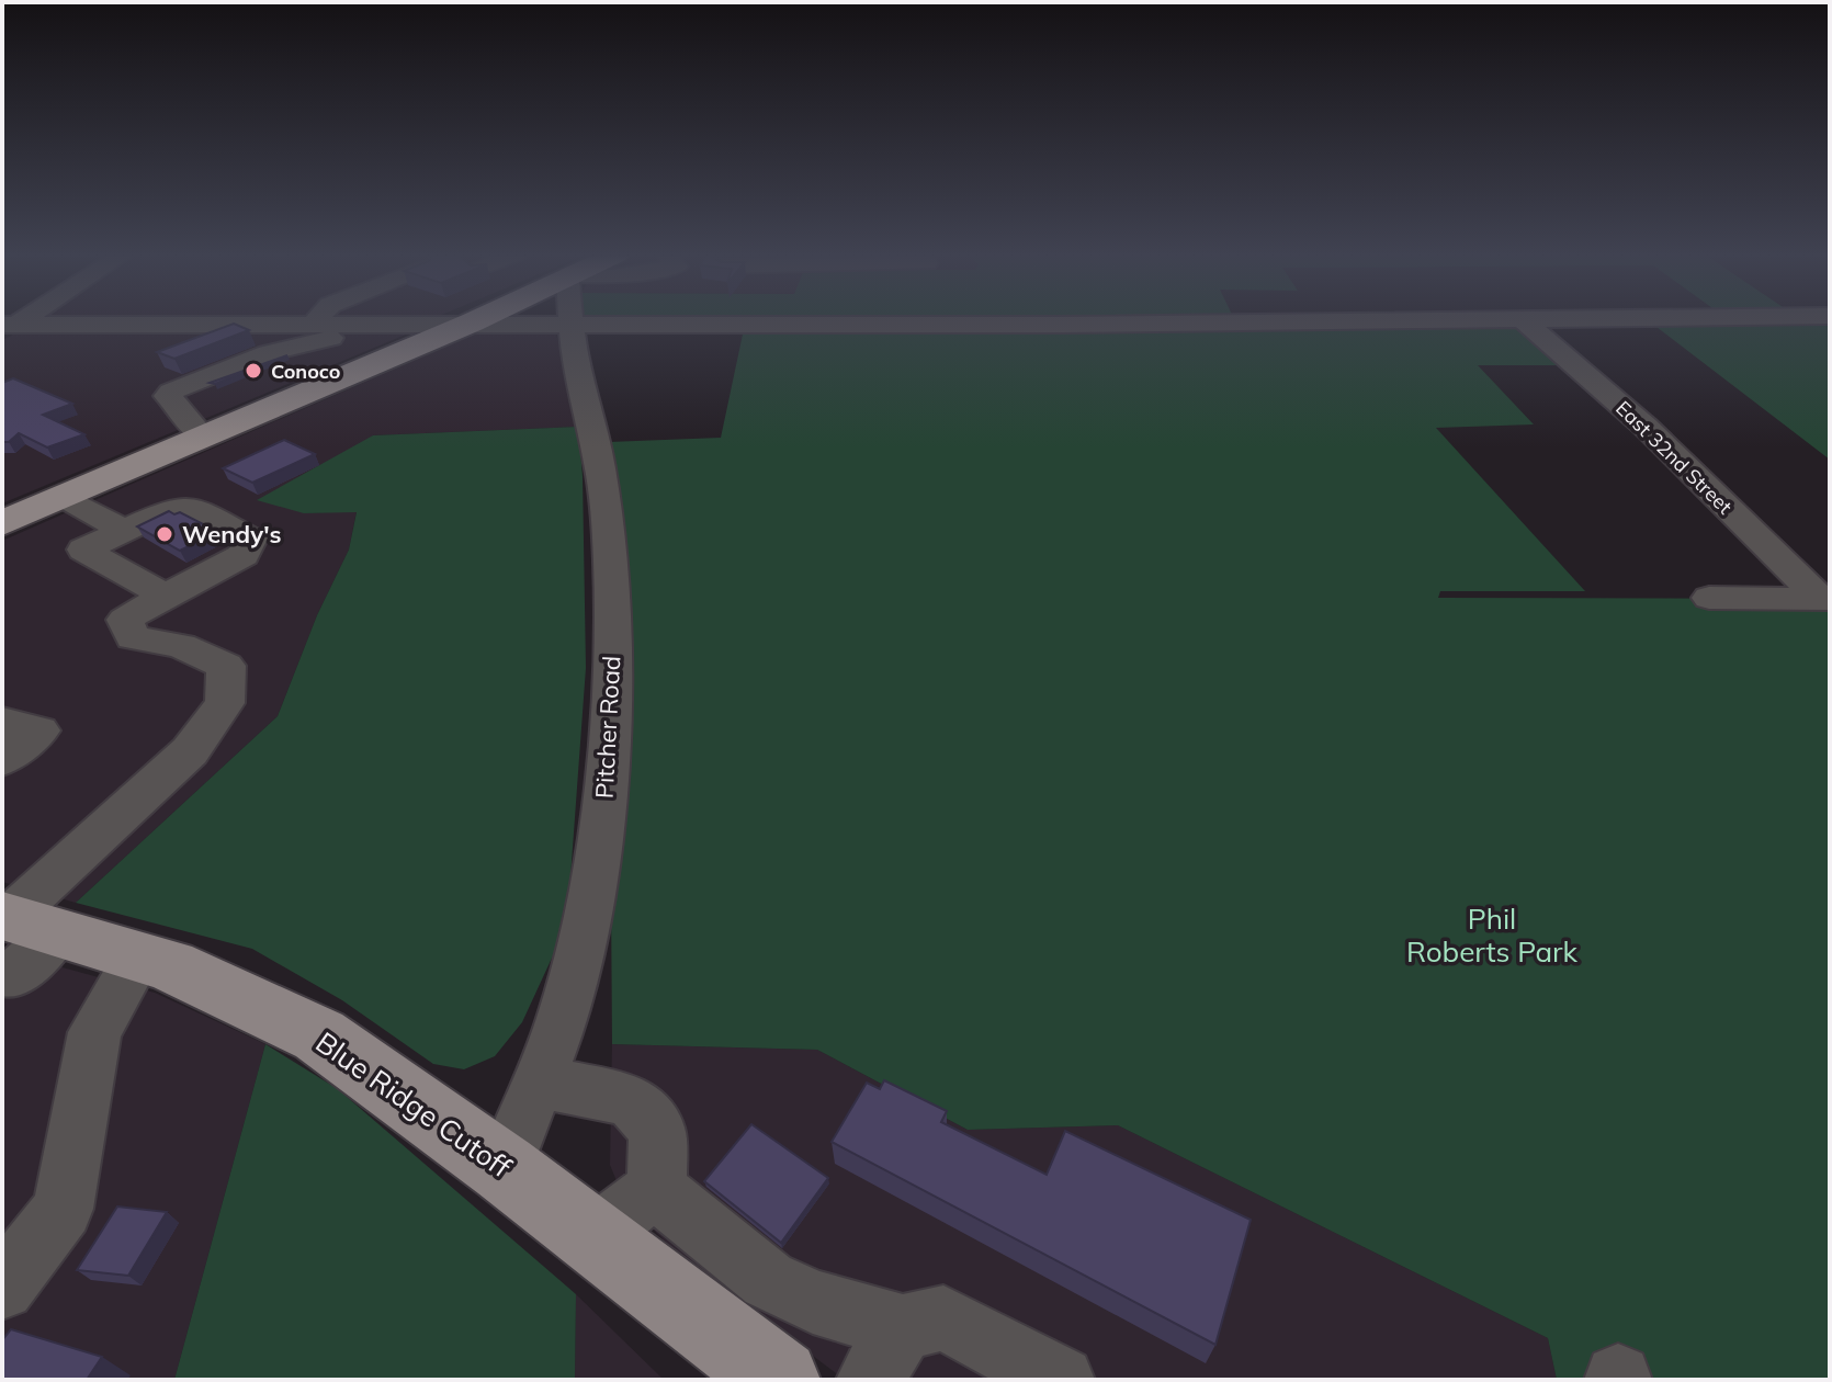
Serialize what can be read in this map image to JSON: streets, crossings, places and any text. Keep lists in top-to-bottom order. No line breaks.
{"streets":{"main road":["Blue Ridge Cutoff"],"street":["East 32nd Street","Pitcher Road"]},"crossings":[["Pitcher Road","Blue Ridge Cutoff"]],"parks":["Phil Roberts Park"],"places":["Conoco","Wendy's"]}
